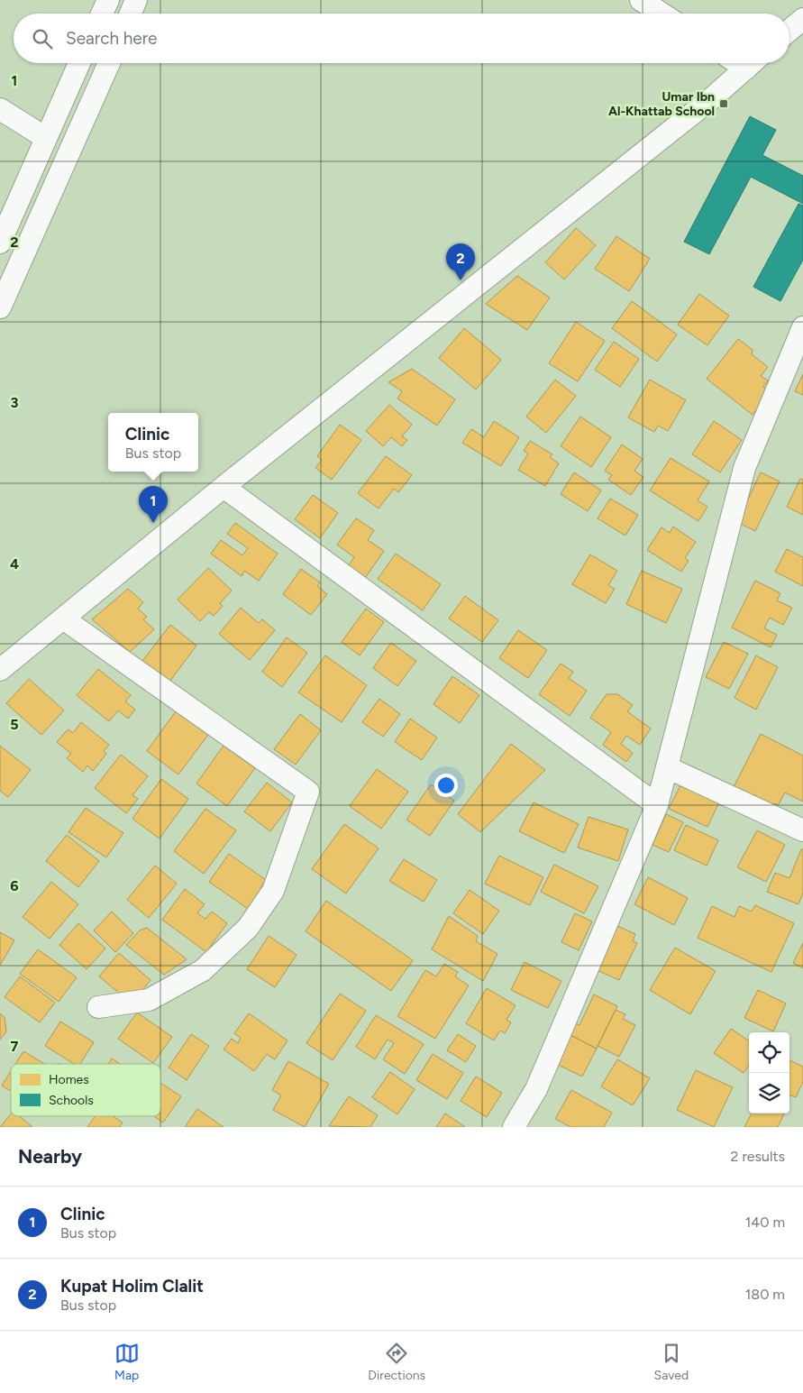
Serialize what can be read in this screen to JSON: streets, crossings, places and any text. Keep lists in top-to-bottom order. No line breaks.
{"places":{"transit":["Umar Ibn Al-Khattab School"]},"legend":["Homes","Schools"],"page":{"search":"Search here","pins":["2","1"],"popup":["Clinic","Bus stop"],"heading":["Nearby","2 results"],"list":[{"mark":"1","name":"Clinic","note":"Bus stop","value":"140 m"},{"mark":"2","name":"Kupat Holim Clalit","note":"Bus stop","value":"180 m"}],"nav":["Map","Directions","Saved"]},"grid":{"rows":["1","2","3","4","5","6","7"]}}
